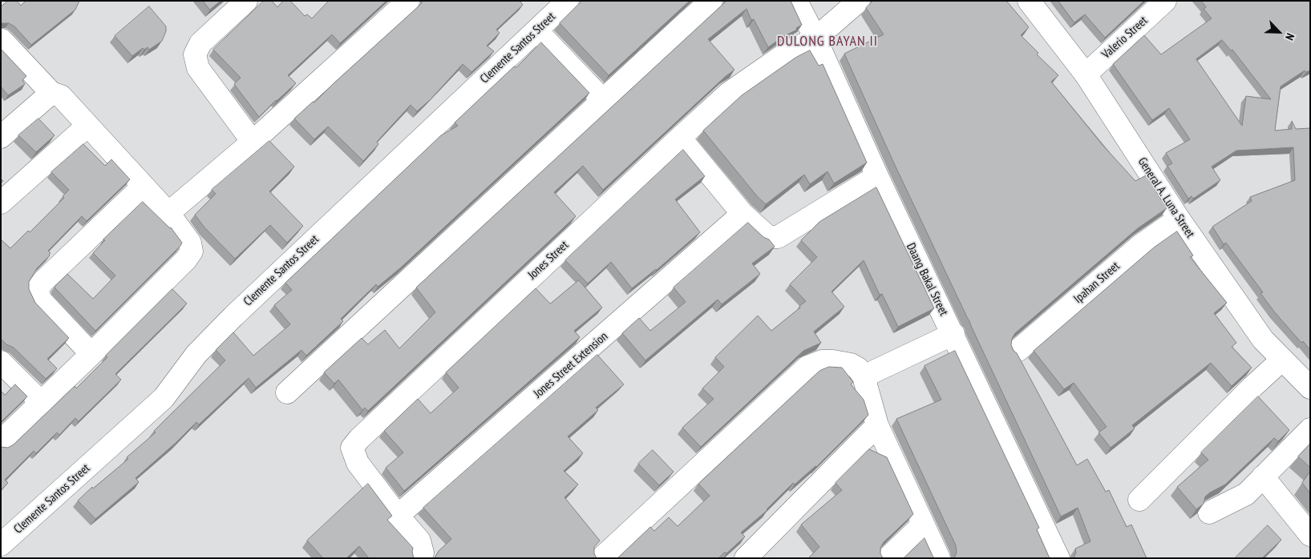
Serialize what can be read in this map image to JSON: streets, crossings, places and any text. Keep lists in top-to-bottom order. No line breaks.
{"streets":{"street":["Valerio Street","Clemente Santos Street","General A. Luna Street","Jones Street","Daang Bakal Street","Ipahan Street","Jones Street Extension"]},"crossings":[["Valerio Street","General A. Luna Street"],["General A. Luna Street","Ipahan Street"],["Jones Street","Daang Bakal Street"],["Jones Street","Jones Street Extension"]],"districts":["DULONG BAYAN II"],"north":"bottom right"}
